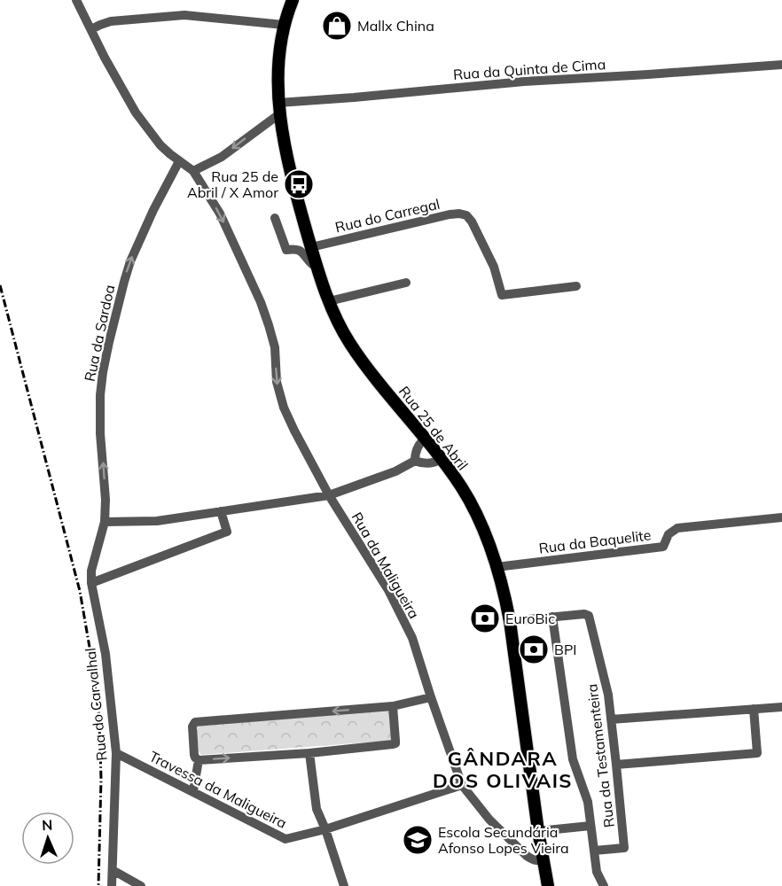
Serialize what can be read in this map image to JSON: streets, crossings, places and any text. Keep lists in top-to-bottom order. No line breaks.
{"streets":{"main road":["Rua 25 de Abril"],"street":["Rua da Quinta de Cima","Rua do Carregal","Rua da Sardoa","Rua da Baquelite","Rua da Maligueira","Rua do Carvalhal","Rua da Testamenteira","Travessa da Maligueira"]},"crossings":[["Rua da Quinta de Cima","Rua 25 de Abril"],["Rua do Carregal","Rua 25 de Abril"],["Rua da Sardoa","Rua do Carvalhal"],["Rua 25 de Abril","Rua da Baquelite"],["Rua 25 de Abril","Rua da Maligueira"],["Rua 25 de Abril","Rua da Testamenteira"],["Rua da Maligueira","Travessa da Maligueira"],["Rua do Carvalhal","Travessa da Maligueira"]],"one_way":["Rua da Sardoa","Rua da Maligueira"],"districts":["GÂNDARA DOS OLIVAIS"],"places":{"shop":["Mallx China"],"bus stop":["Rua 25 de Abril / X Amor"],"bank":["EuroBic","BPI"],"school or university":["Escola Secundária Afonso Lopes Vieira"]},"north":"top"}
